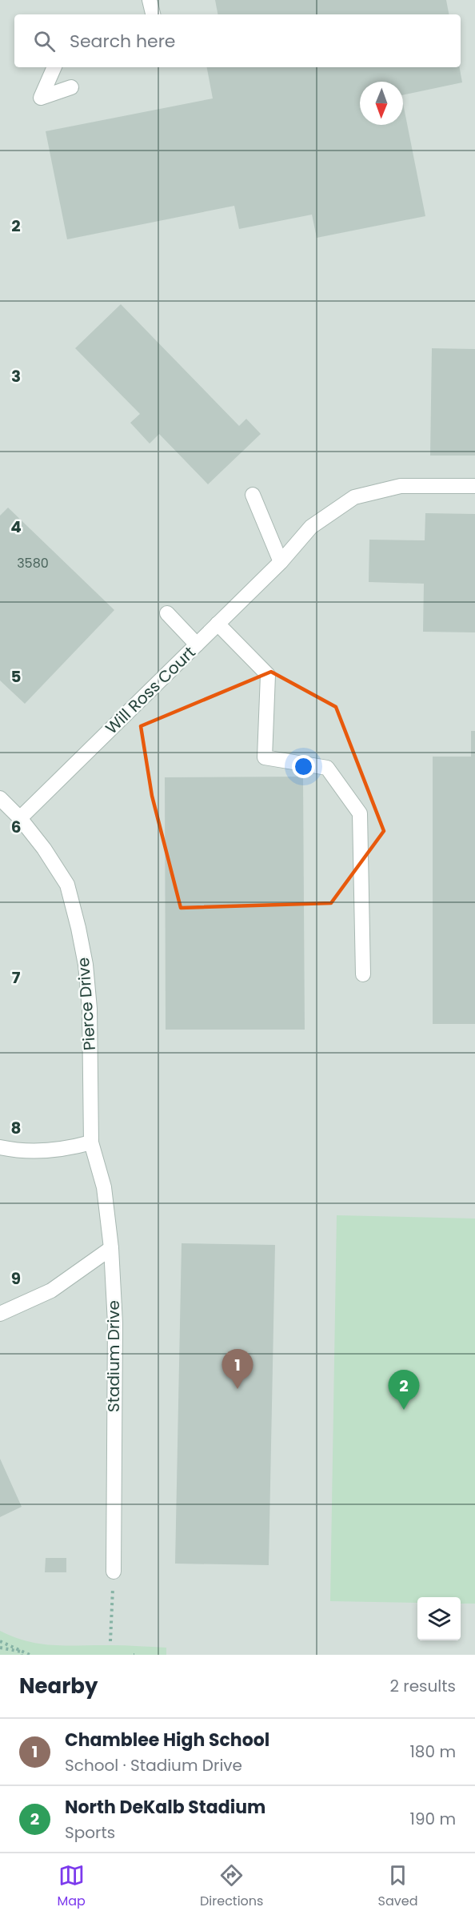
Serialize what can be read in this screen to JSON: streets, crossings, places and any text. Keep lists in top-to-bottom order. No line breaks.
{"streets":{"street":["Will Ross Court","Pierce Drive","Stadium Drive"]},"crossings":[["Will Ross Court","Pierce Drive"],["Pierce Drive","Stadium Drive"]],"house_numbers":["3580"],"north":"bottom","page":{"search":"Search here","pins":["1","2"],"heading":["Nearby","2 results"],"list":[{"mark":"1","name":"Chamblee High School","note":"School · Stadium Drive","value":"180 m"},{"mark":"2","name":"North DeKalb Stadium","note":"Sports","value":"190 m"}],"nav":["Map","Directions","Saved"]},"grid":{"rows":["2","3","4","5","6","7","8","9"]}}
